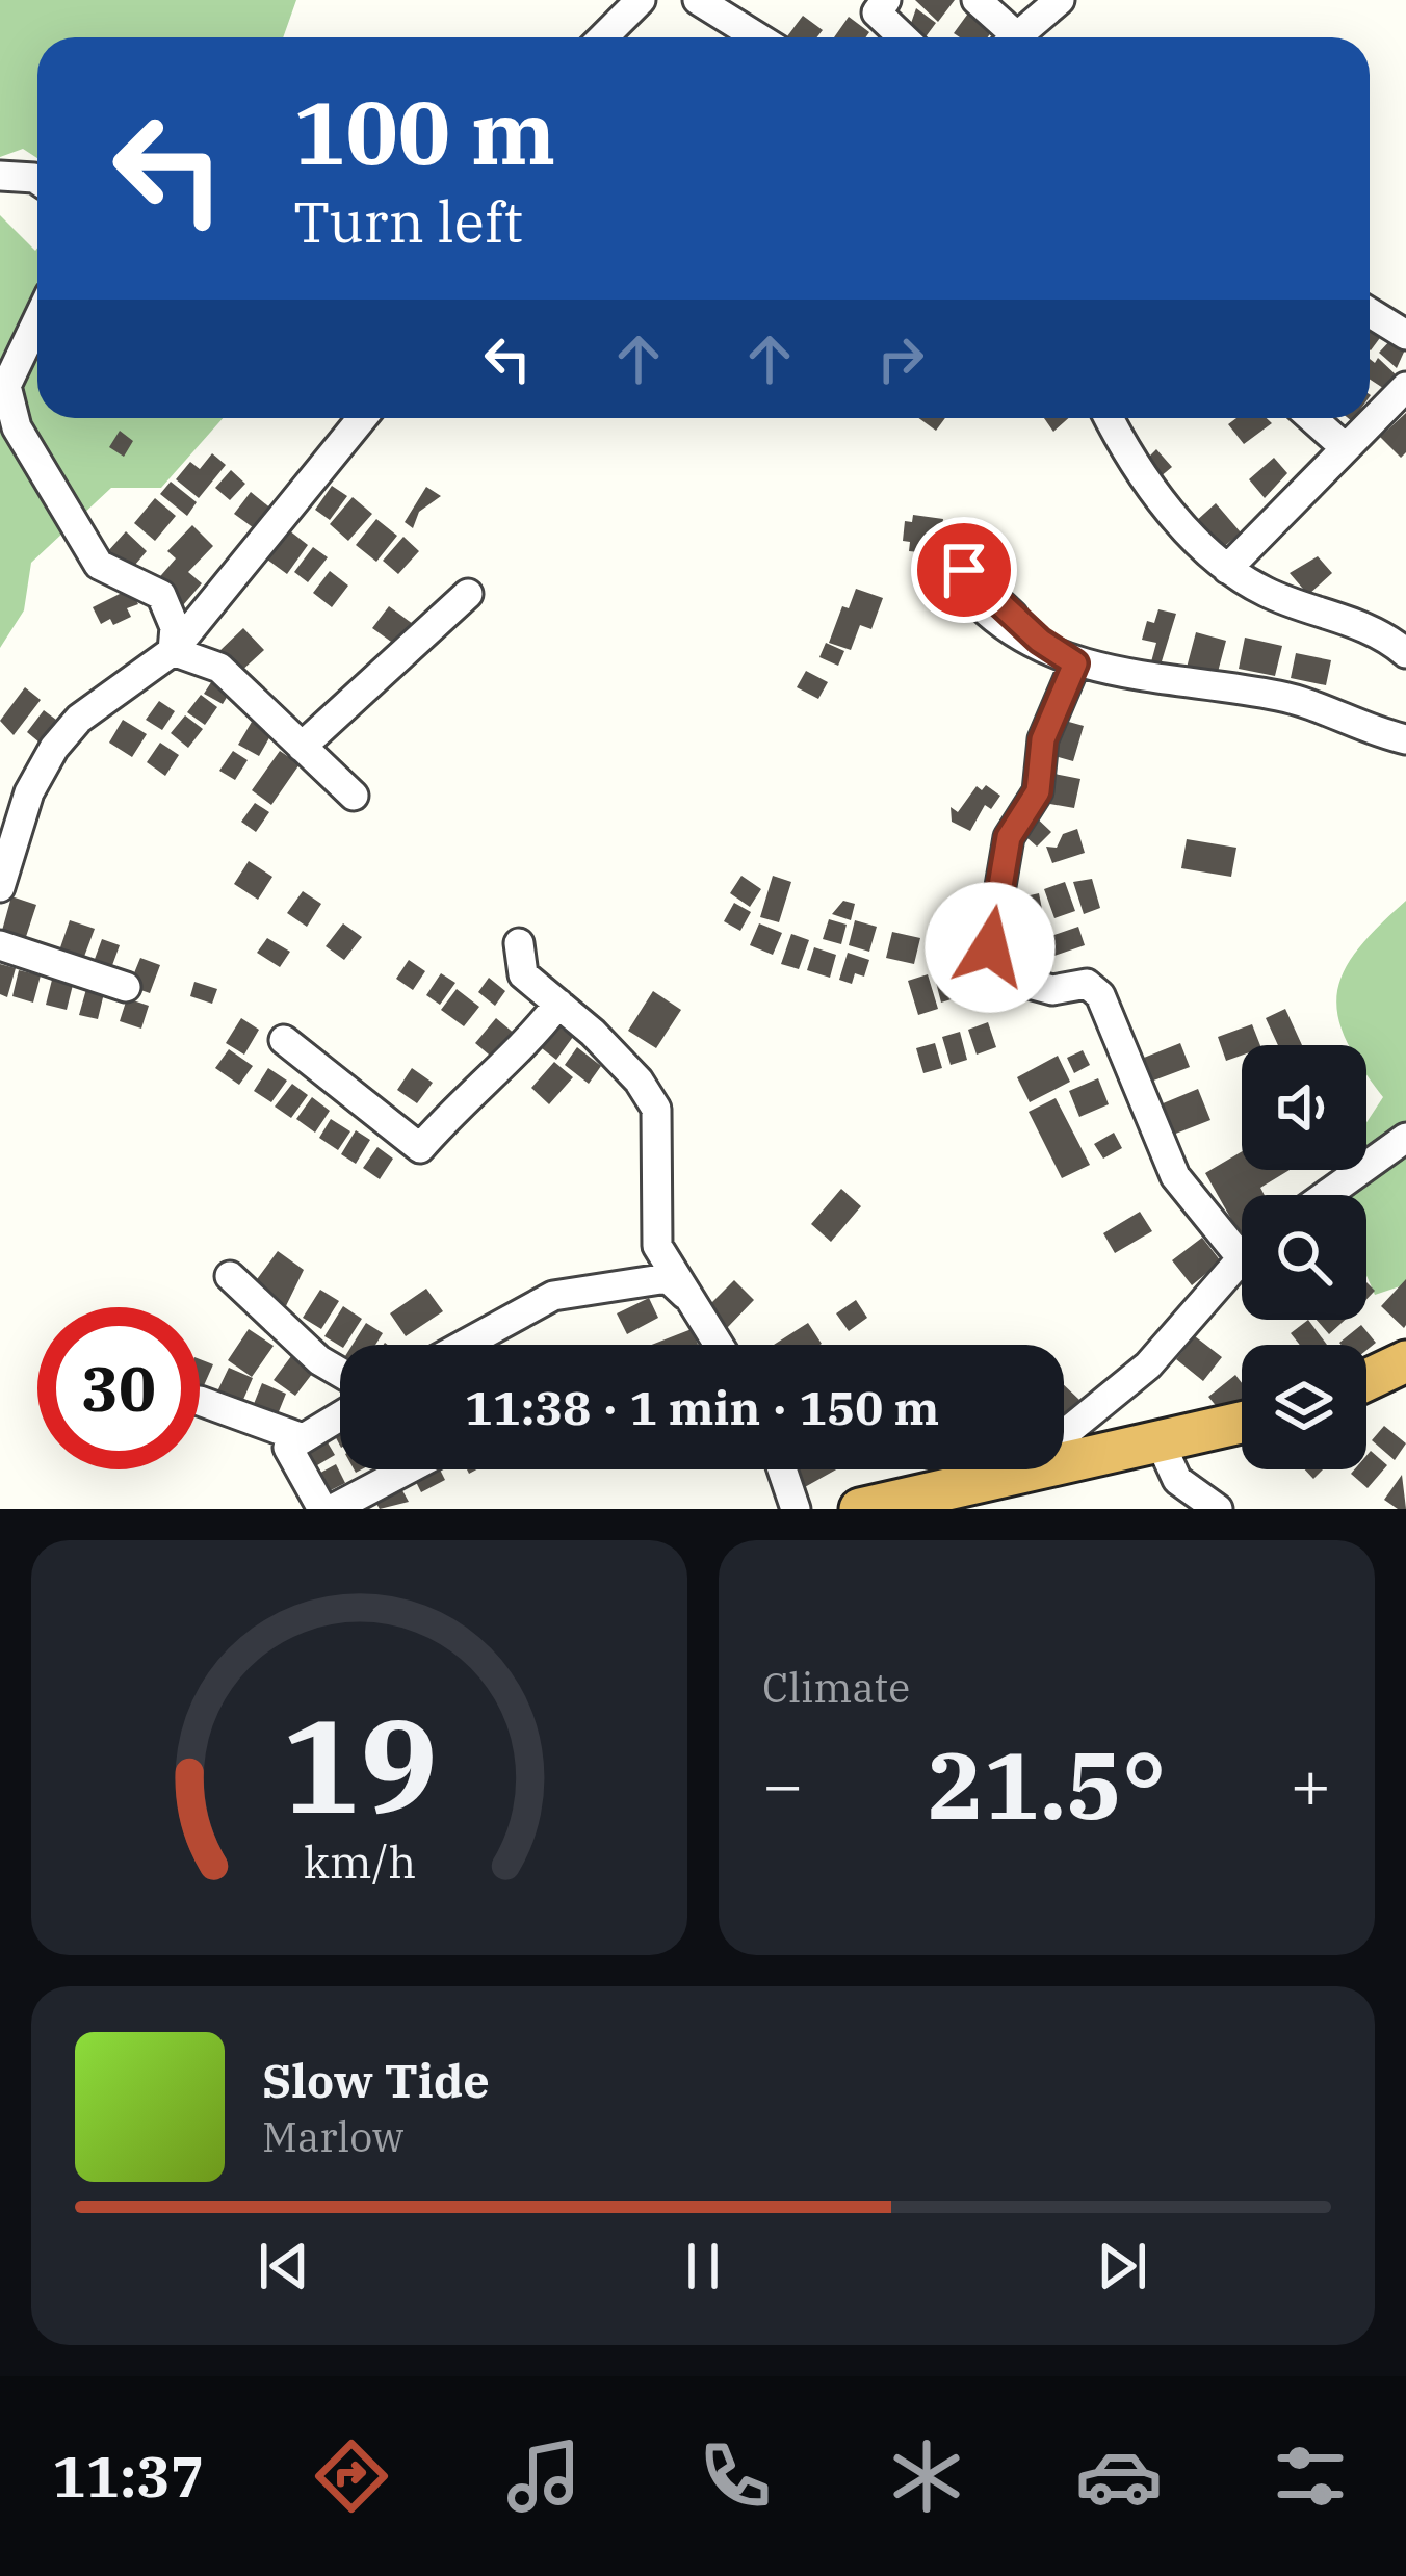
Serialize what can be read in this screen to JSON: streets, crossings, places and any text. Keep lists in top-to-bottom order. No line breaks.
{"page":{"turn":["100 m","Turn left"],"limit":"30","trip":"11:38 · 1 min · 150 m","tile":"Climate","heat":["−","21.5°","+"],"song":["Slow Tide","Marlow"],"tabs":"11:37","gauge":["19","km/h"]}}
